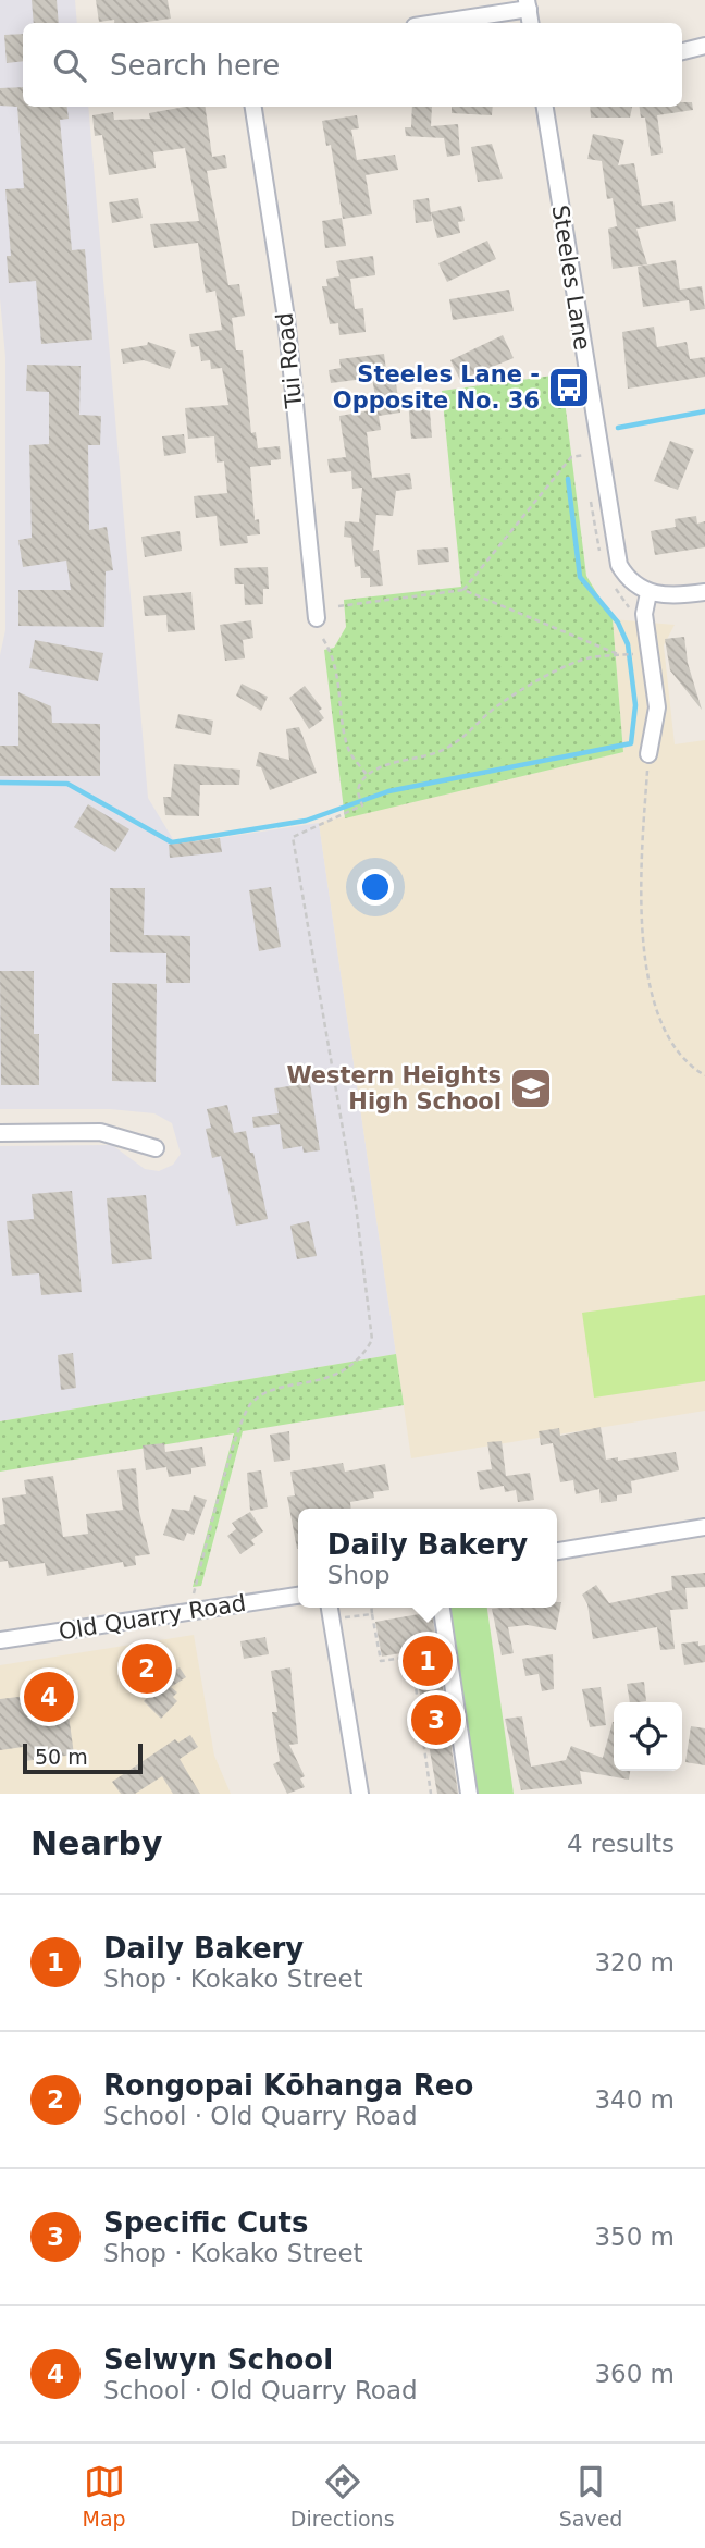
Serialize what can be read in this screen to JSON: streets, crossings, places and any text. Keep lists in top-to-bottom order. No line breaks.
{"streets":{"street":["Steeles Lane","Tui Road","Old Quarry Road"]},"places":{"bus stop":["Steeles Lane - Opposite No. 36"],"school or university":["Western Heights High School"]},"scale_bar":"50 m","page":{"search":"Search here","popup":["Daily Bakery","Shop"],"pins":["1","2","4","3"],"scale":"50 m","heading":["Nearby","4 results"],"list":[{"mark":"1","name":"Daily Bakery","note":"Shop · Kokako Street","value":"320 m"},{"mark":"2","name":"Rongopai Kōhanga Reo","note":"School · Old Quarry Road","value":"340 m"},{"mark":"3","name":"Specific Cuts","note":"Shop · Kokako Street","value":"350 m"},{"mark":"4","name":"Selwyn School","note":"School · Old Quarry Road","value":"360 m"}],"nav":["Map","Directions","Saved"]}}
